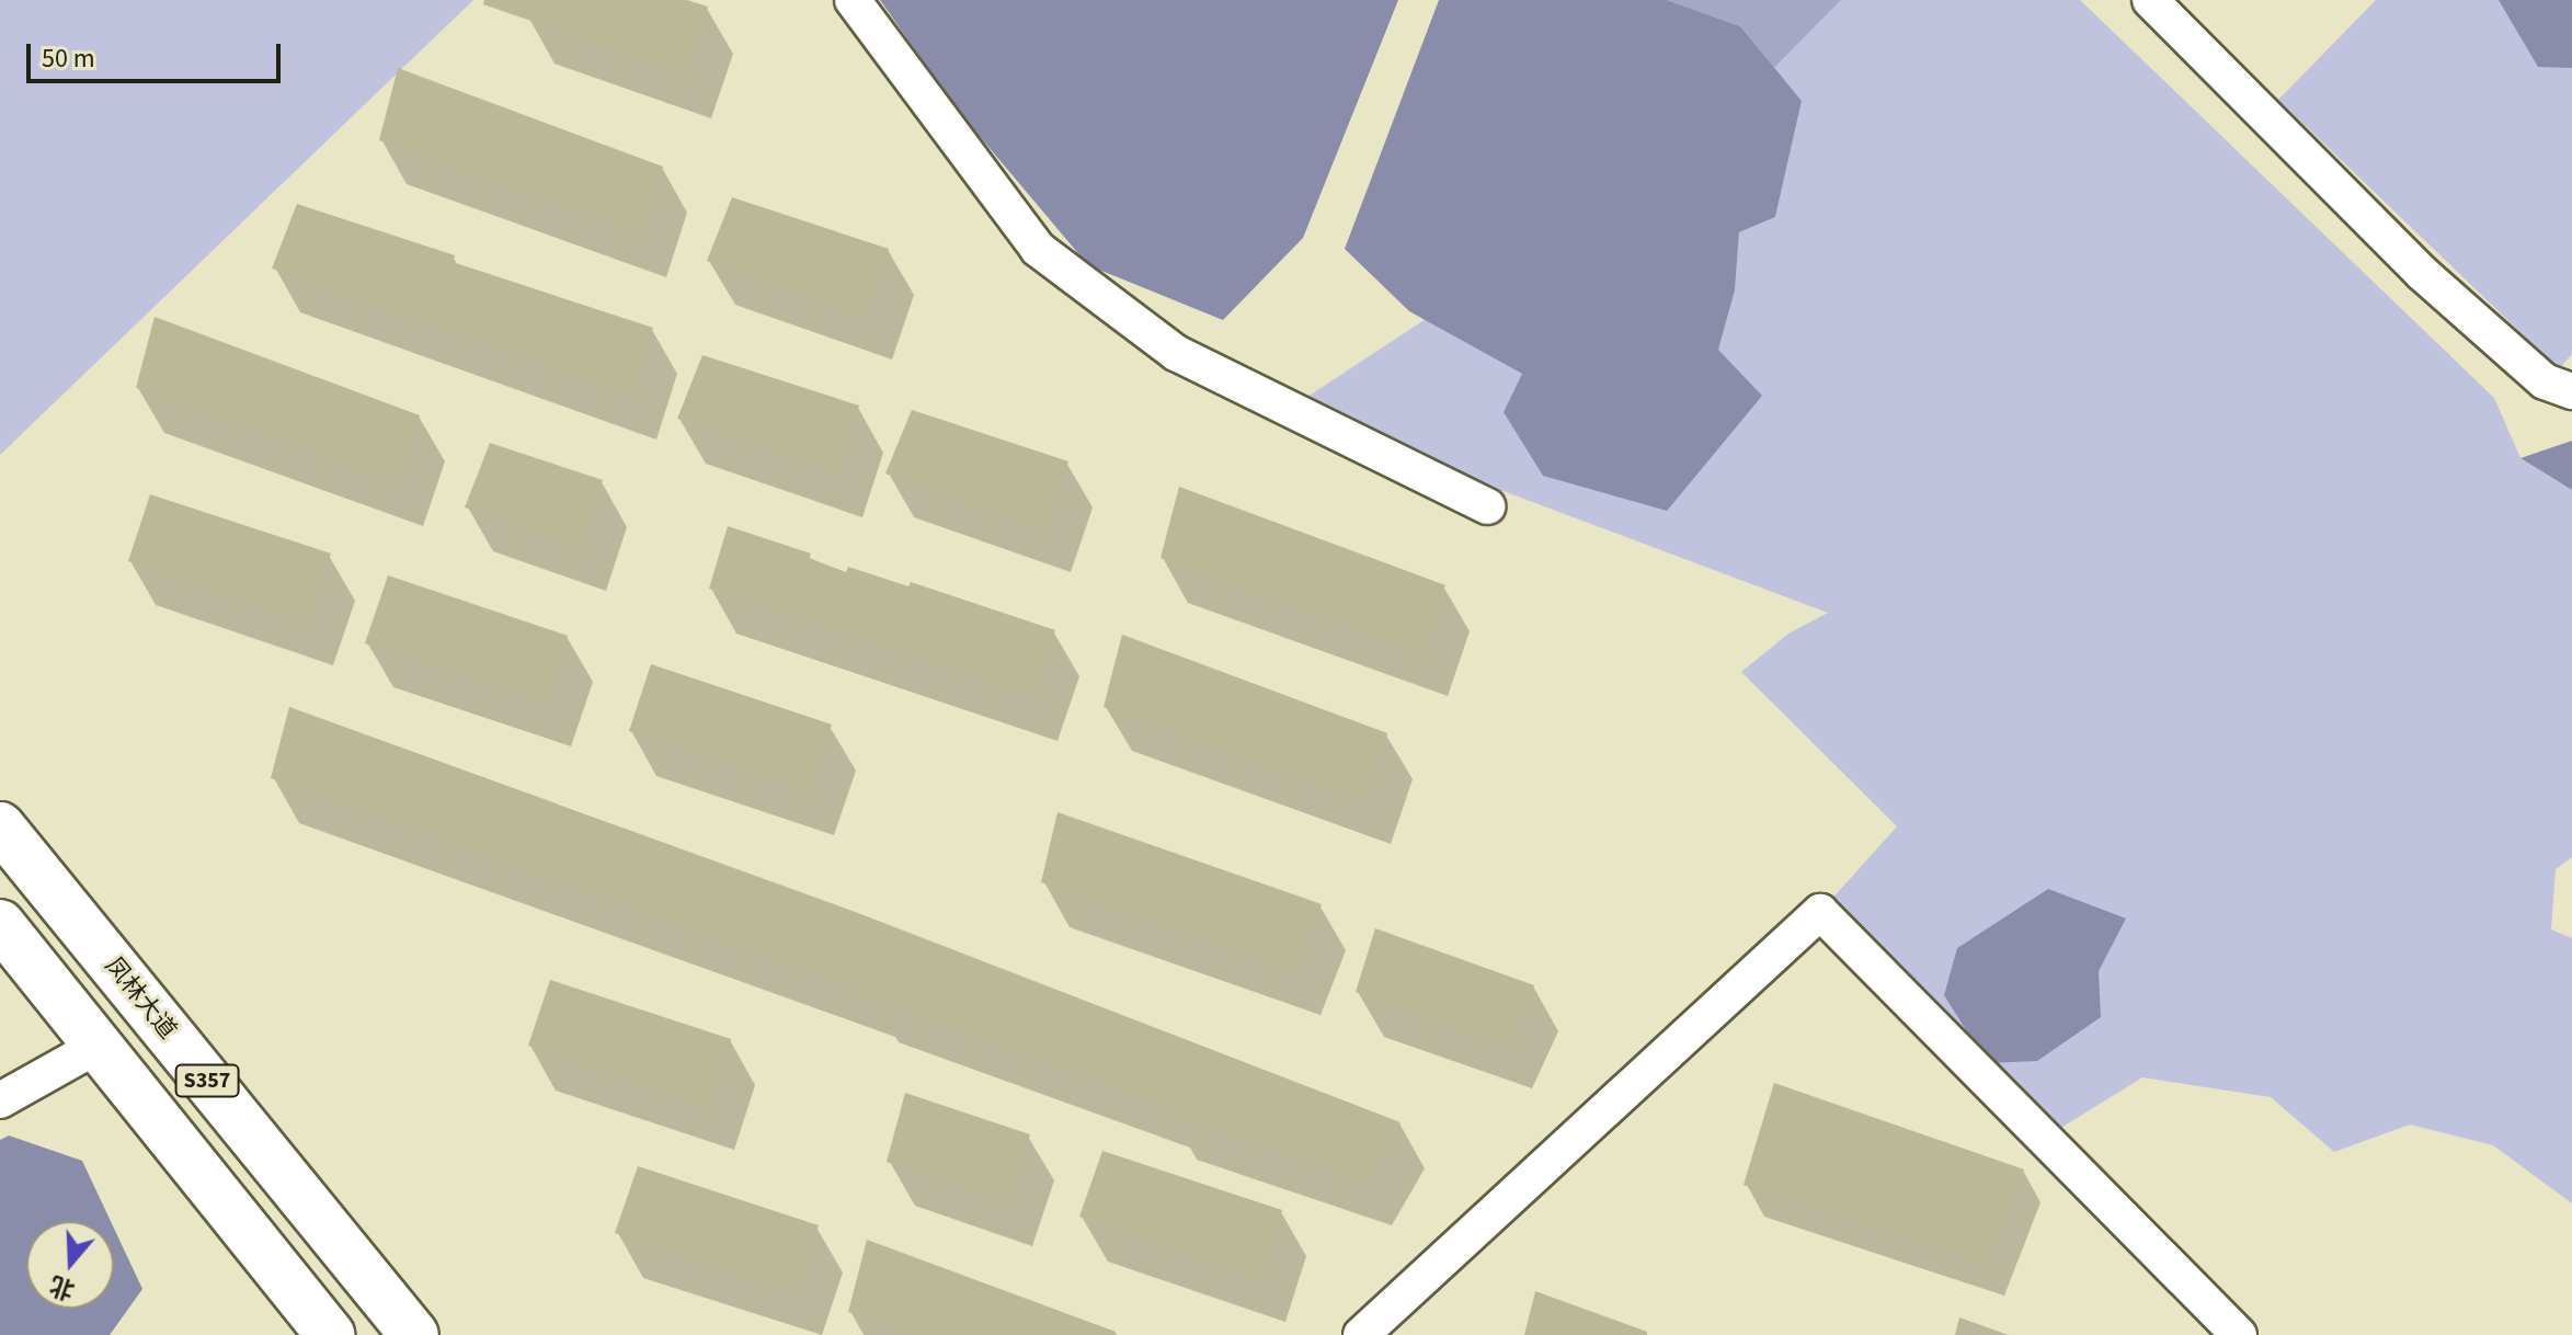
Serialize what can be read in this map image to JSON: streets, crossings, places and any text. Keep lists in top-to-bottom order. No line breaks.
{"streets":{"main road":["凤林大道","S357"]},"scale_bar":"50 m","north":"bottom"}
